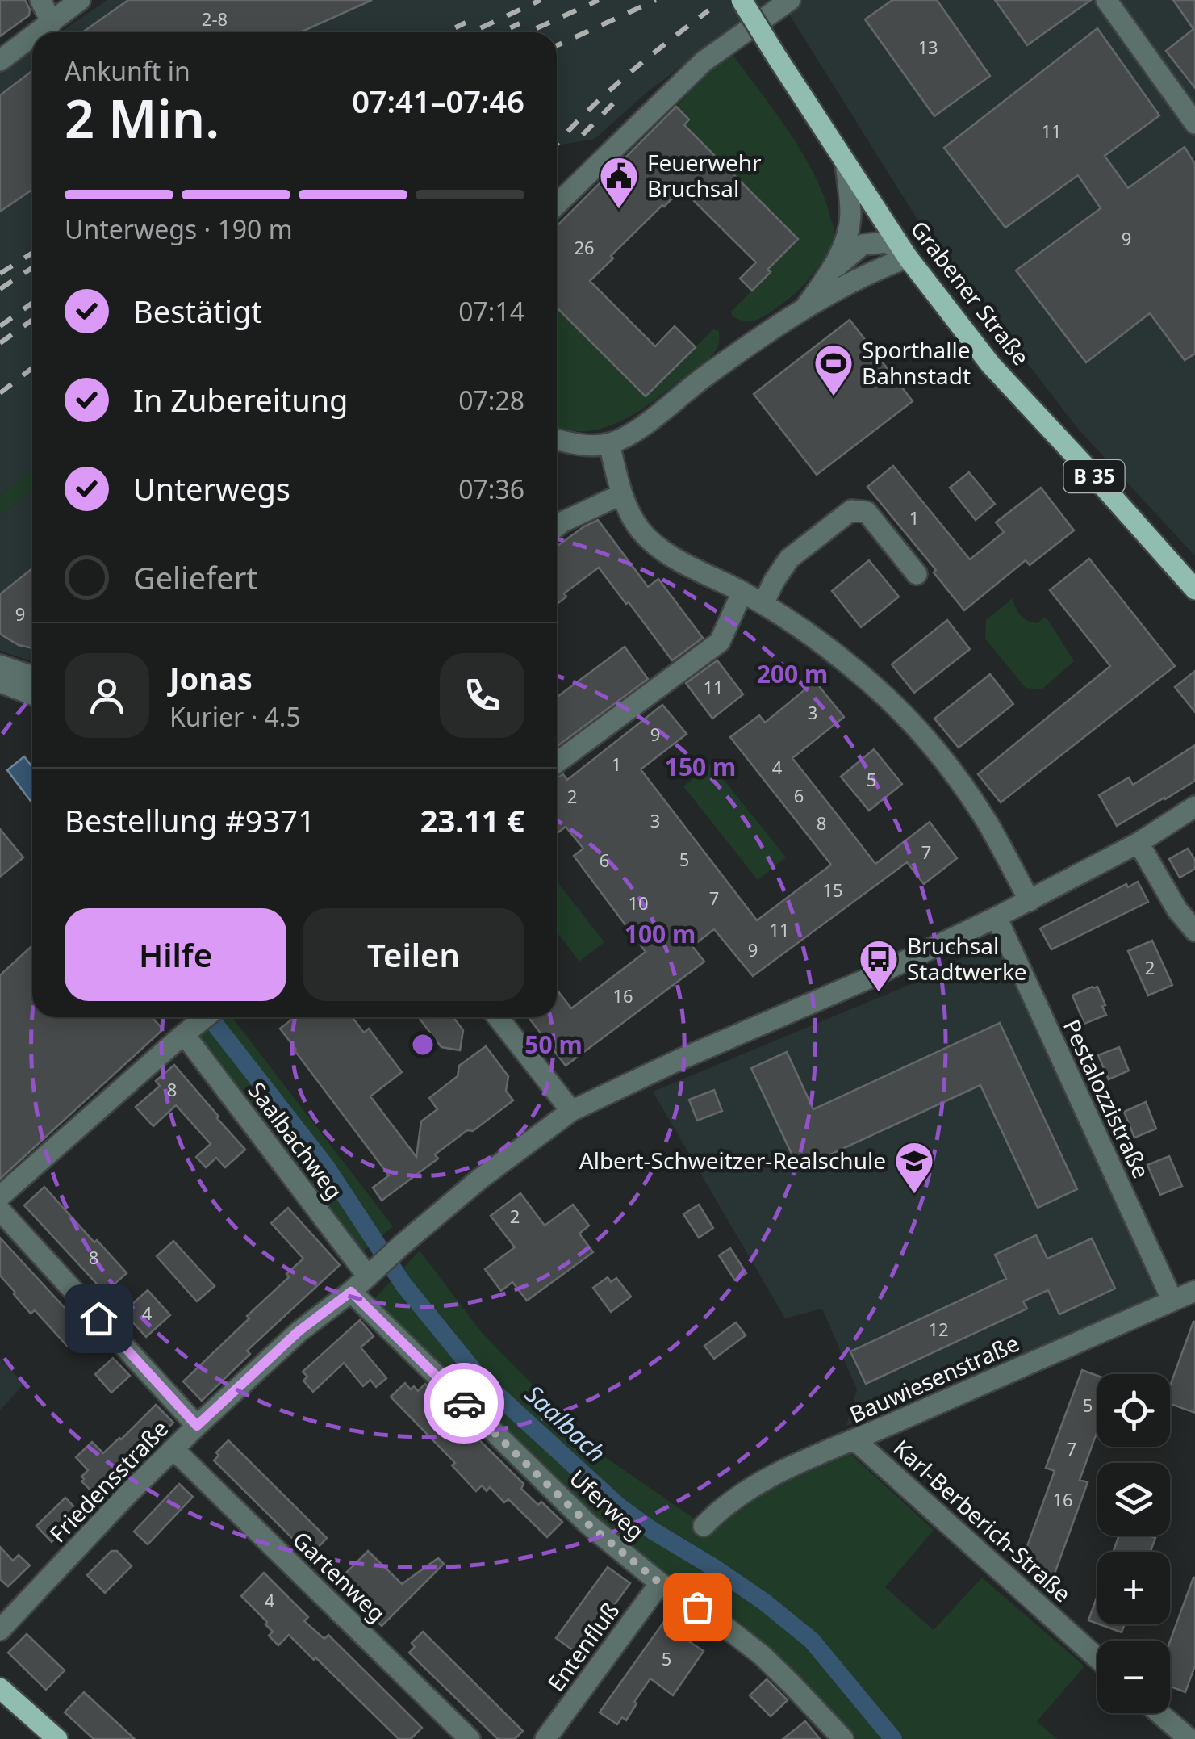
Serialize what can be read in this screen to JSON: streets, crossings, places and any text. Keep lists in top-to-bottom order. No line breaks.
{"streets":{"main road":["Grabener Straße","B 35"],"street":["Pestalozzistraße","Saalbachweg","Bauwiesenstraße","Friedensstraße","Uferweg","Karl-Berberich-Straße","Gartenweg","Entenfluß"]},"crossings":[["Pestalozzistraße","Bauwiesenstraße"],["Pestalozzistraße","Friedensstraße"],["Saalbachweg","Friedensstraße"],["Bauwiesenstraße","Karl-Berberich-Straße"],["Friedensstraße","Uferweg"],["Friedensstraße","Gartenweg"],["Uferweg","Entenfluß"]],"water":["Saalbach"],"places":{"public building":["Feuerwehr Bruchsal"],"sports":["Sporthalle Bahnstadt"],"bus stop":["Bruchsal Stadtwerke"],"school or university":["Albert-Schweitzer-Realschule"]},"house_numbers":["2-8","13","11","9","26","1","9","11","3","9","1","4","5","6","2","3","8","7","5","6","15","7","10","11","9","2","16","8","2","8","4","12","5","7","16","4","5"],"page":{"heading":["2 Min.","Ankunft in","07:41–07:46"],"panel":["Jonas","Kurier · 4.5","Bestellung #9371","23.11 €"],"bar":"Unterwegs · 190 m","list":[["Bestätigt","07:14"],["In Zubereitung","07:28"],["Unterwegs","07:36"],"Geliefert"],"buttons":["Hilfe","Teilen"],"map_buttons":["+","−"]},"rings":["200 m","150 m","100 m","50 m"]}
